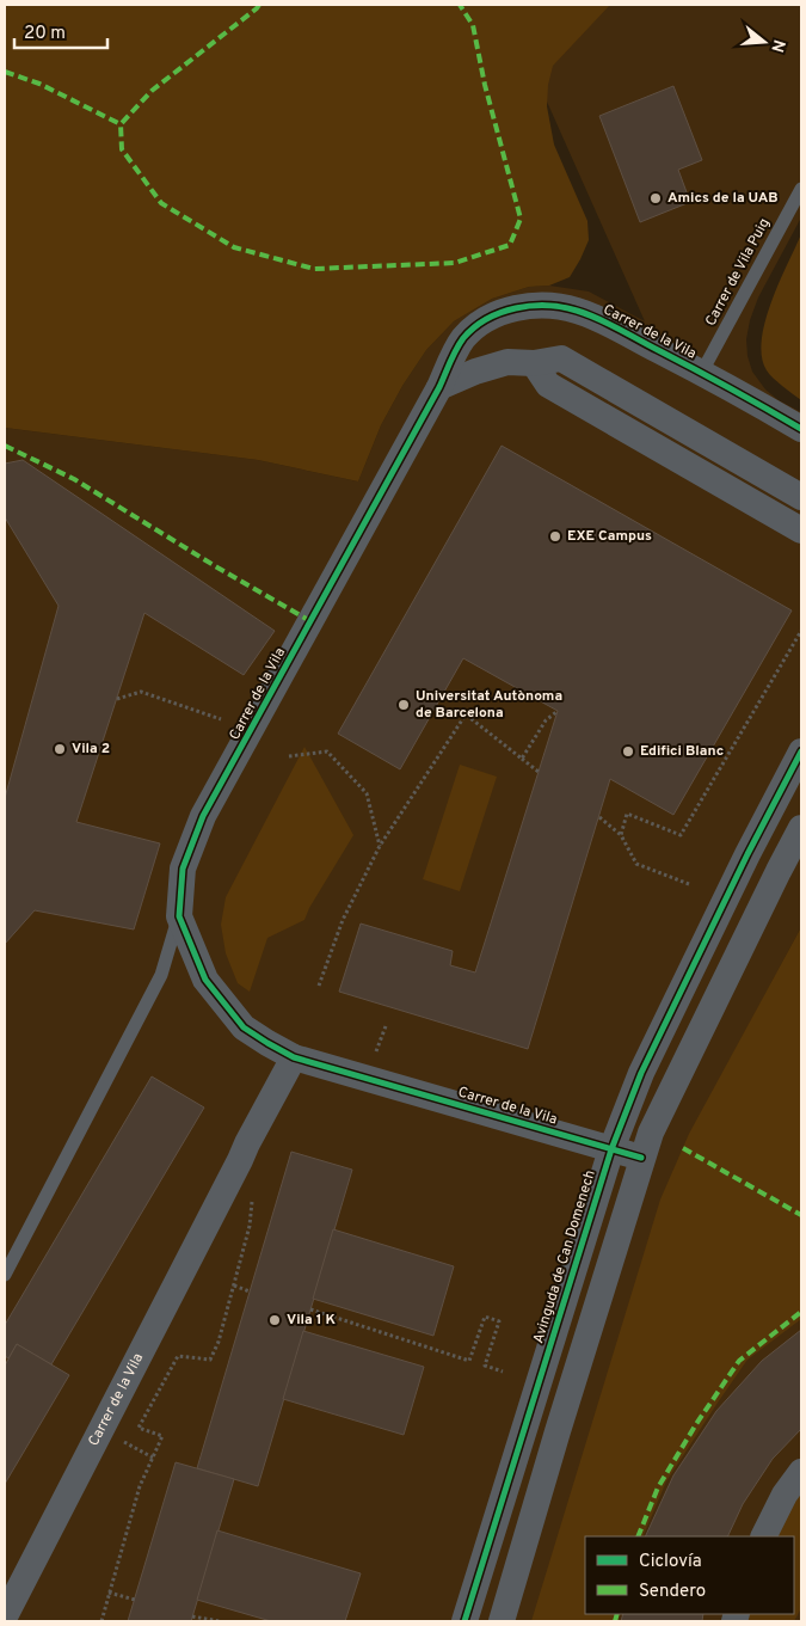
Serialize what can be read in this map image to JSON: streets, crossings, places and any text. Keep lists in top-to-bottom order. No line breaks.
{"streets":{"street":["Carrer de la Vila","Avinguda de Can Domenech"],"lane":["Carrer de Vila Puig"]},"crossings":[["Carrer de Vila Puig","Carrer de la Vila"],["Carrer de la Vila","Avinguda de Can Domenech"]],"places":["Amics de la UAB","EXE Campus","Universitat Autònoma de Barcelona","Vila 2","Edifici Blanc","Vila 1 K"],"legend":["Ciclovía","Sendero"],"scale_bar":"20 m","north":"right"}
